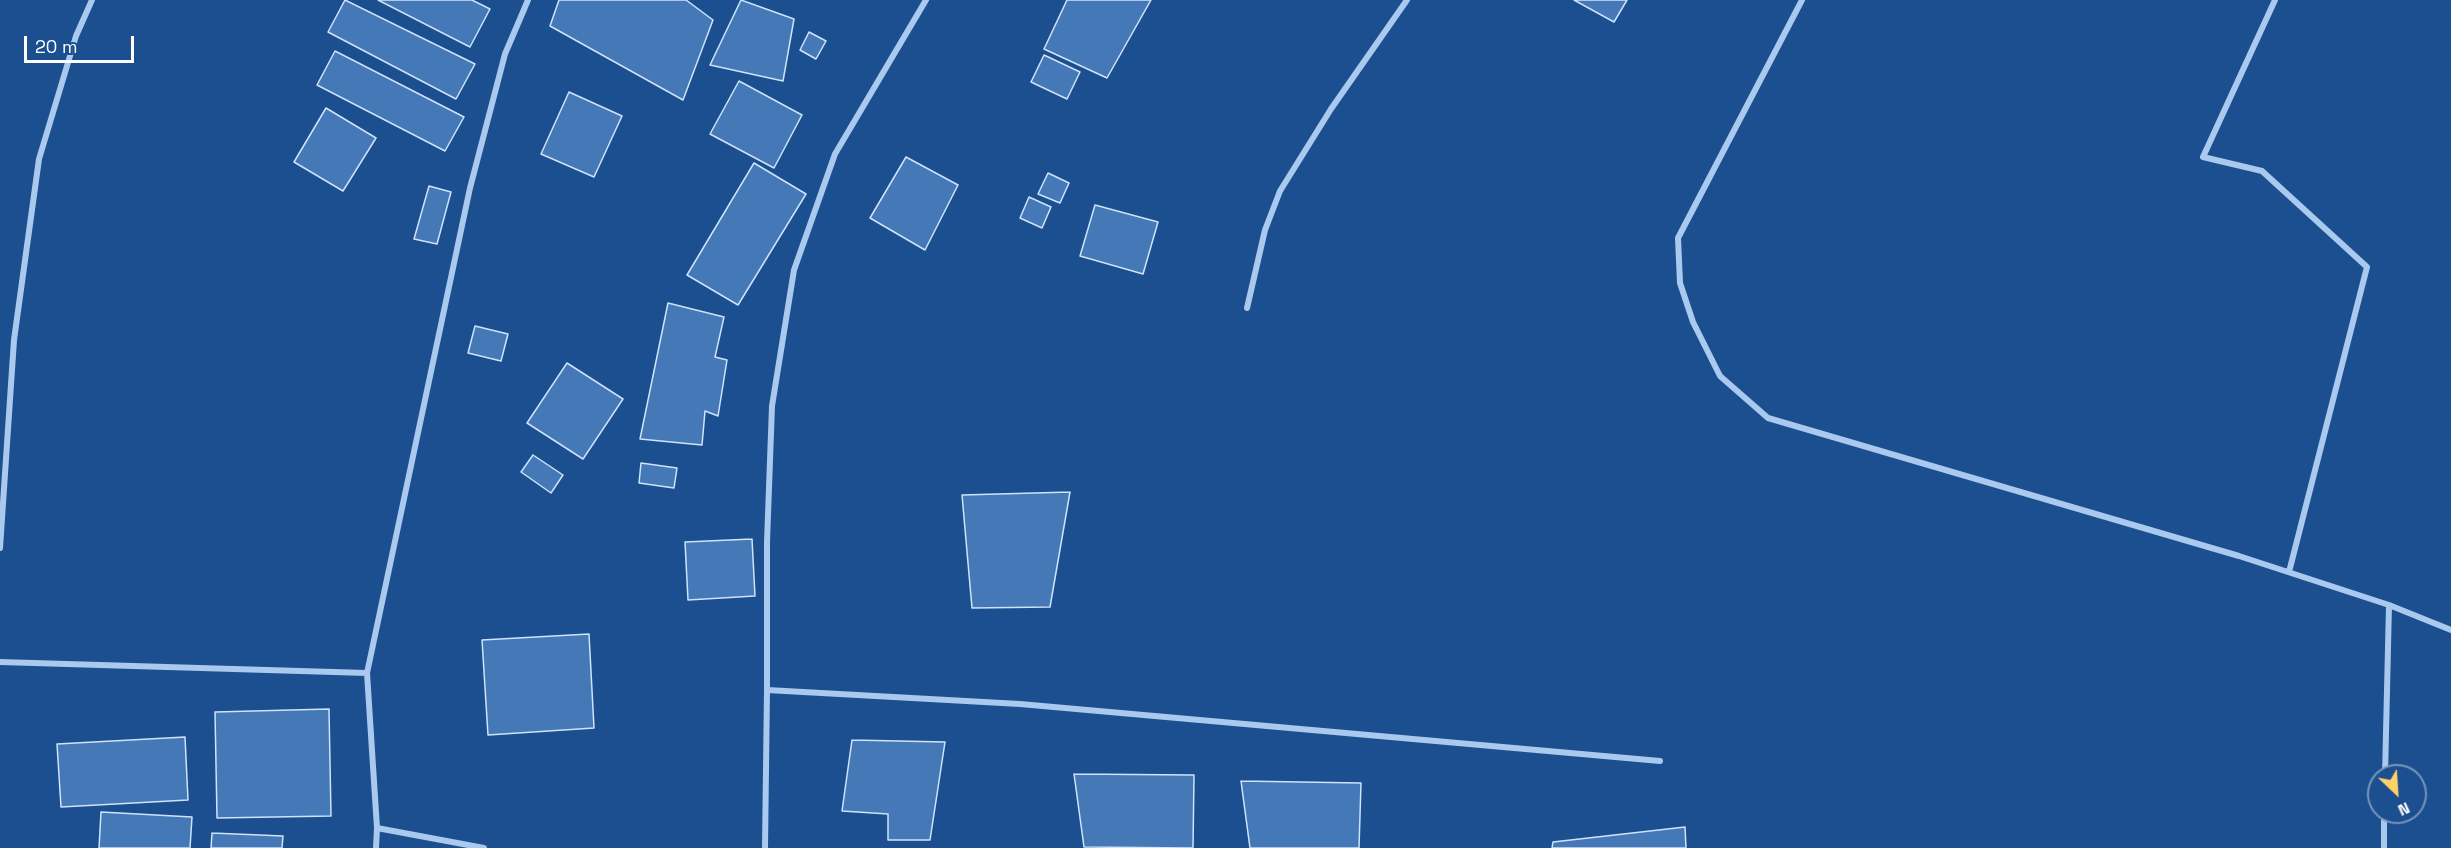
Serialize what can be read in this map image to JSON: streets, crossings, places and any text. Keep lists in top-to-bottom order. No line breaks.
{"scale_bar":"20 m","north":"bottom right"}
